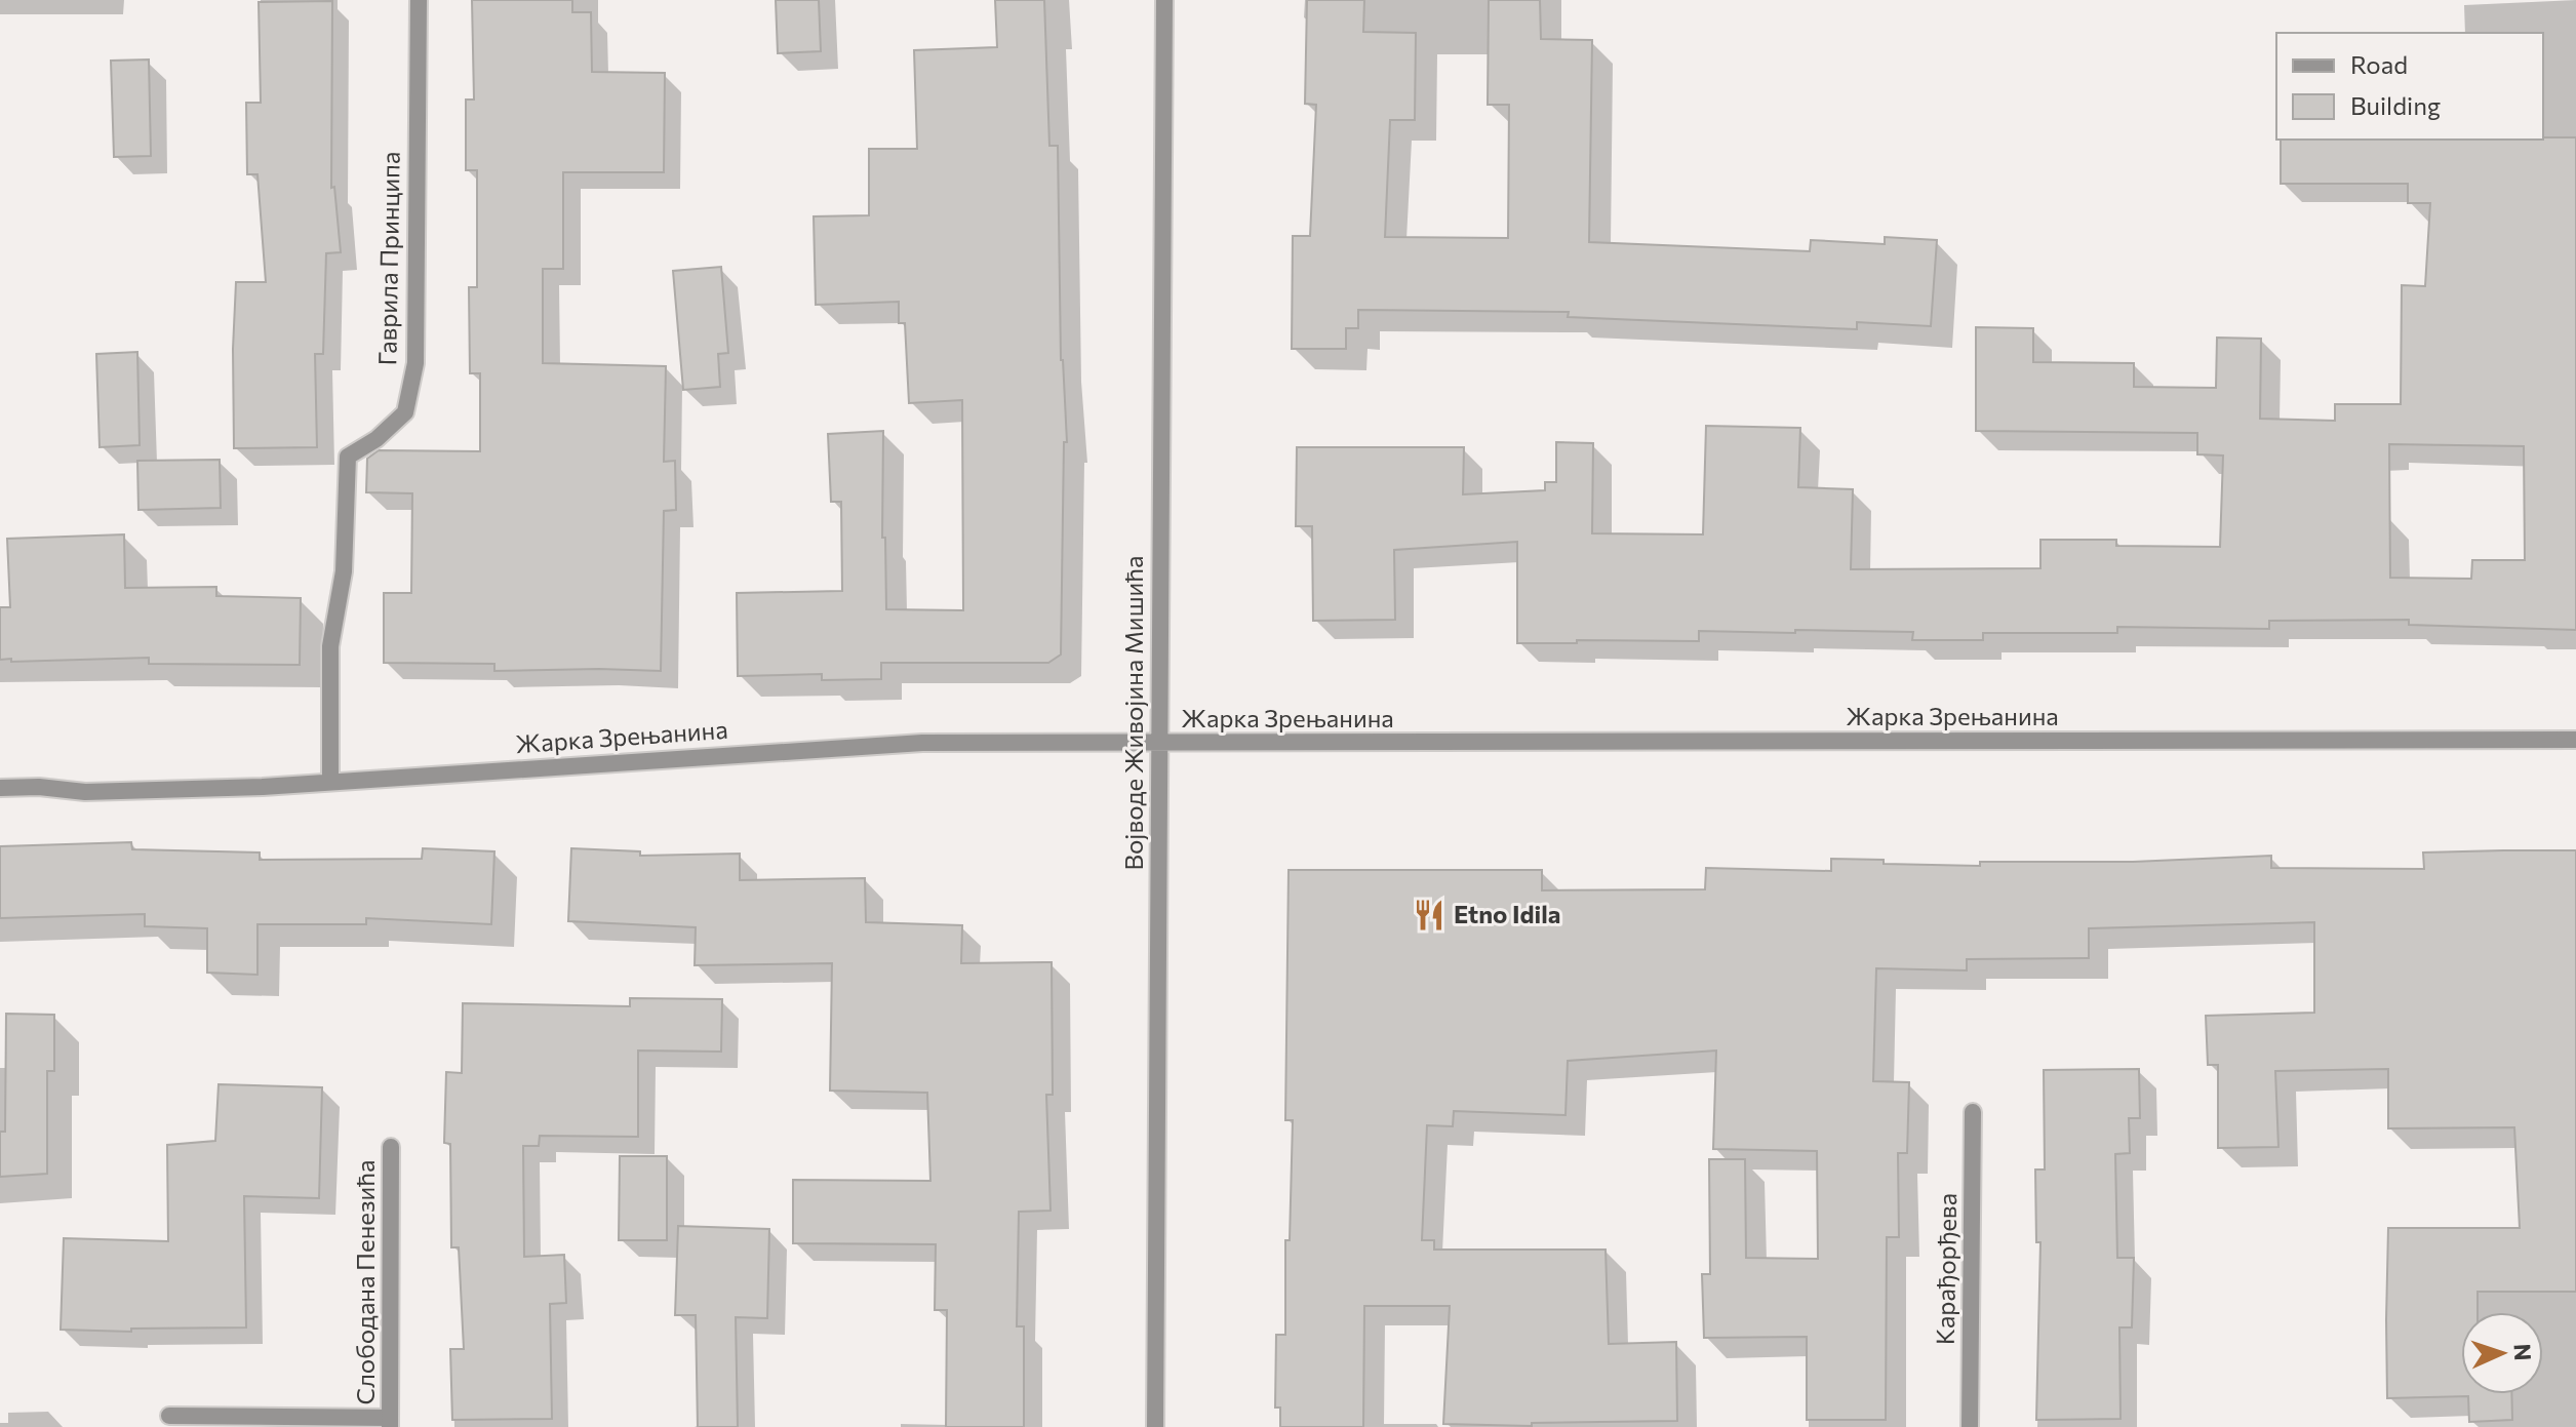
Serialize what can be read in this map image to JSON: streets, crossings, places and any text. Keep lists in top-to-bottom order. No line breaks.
{"streets":{"street":["Гаврила Принципа","Војводе Живојина Мишића","Жарка Зрењанина","Карађорђева","Слободана Пенезића"]},"crossings":[["Гаврила Принципа","Жарка Зрењанина"],["Војводе Живојина Мишића","Жарка Зрењанина"]],"places":{"restaurant":["Etno Idila"]},"legend":["Road","Building"],"north":"right"}
